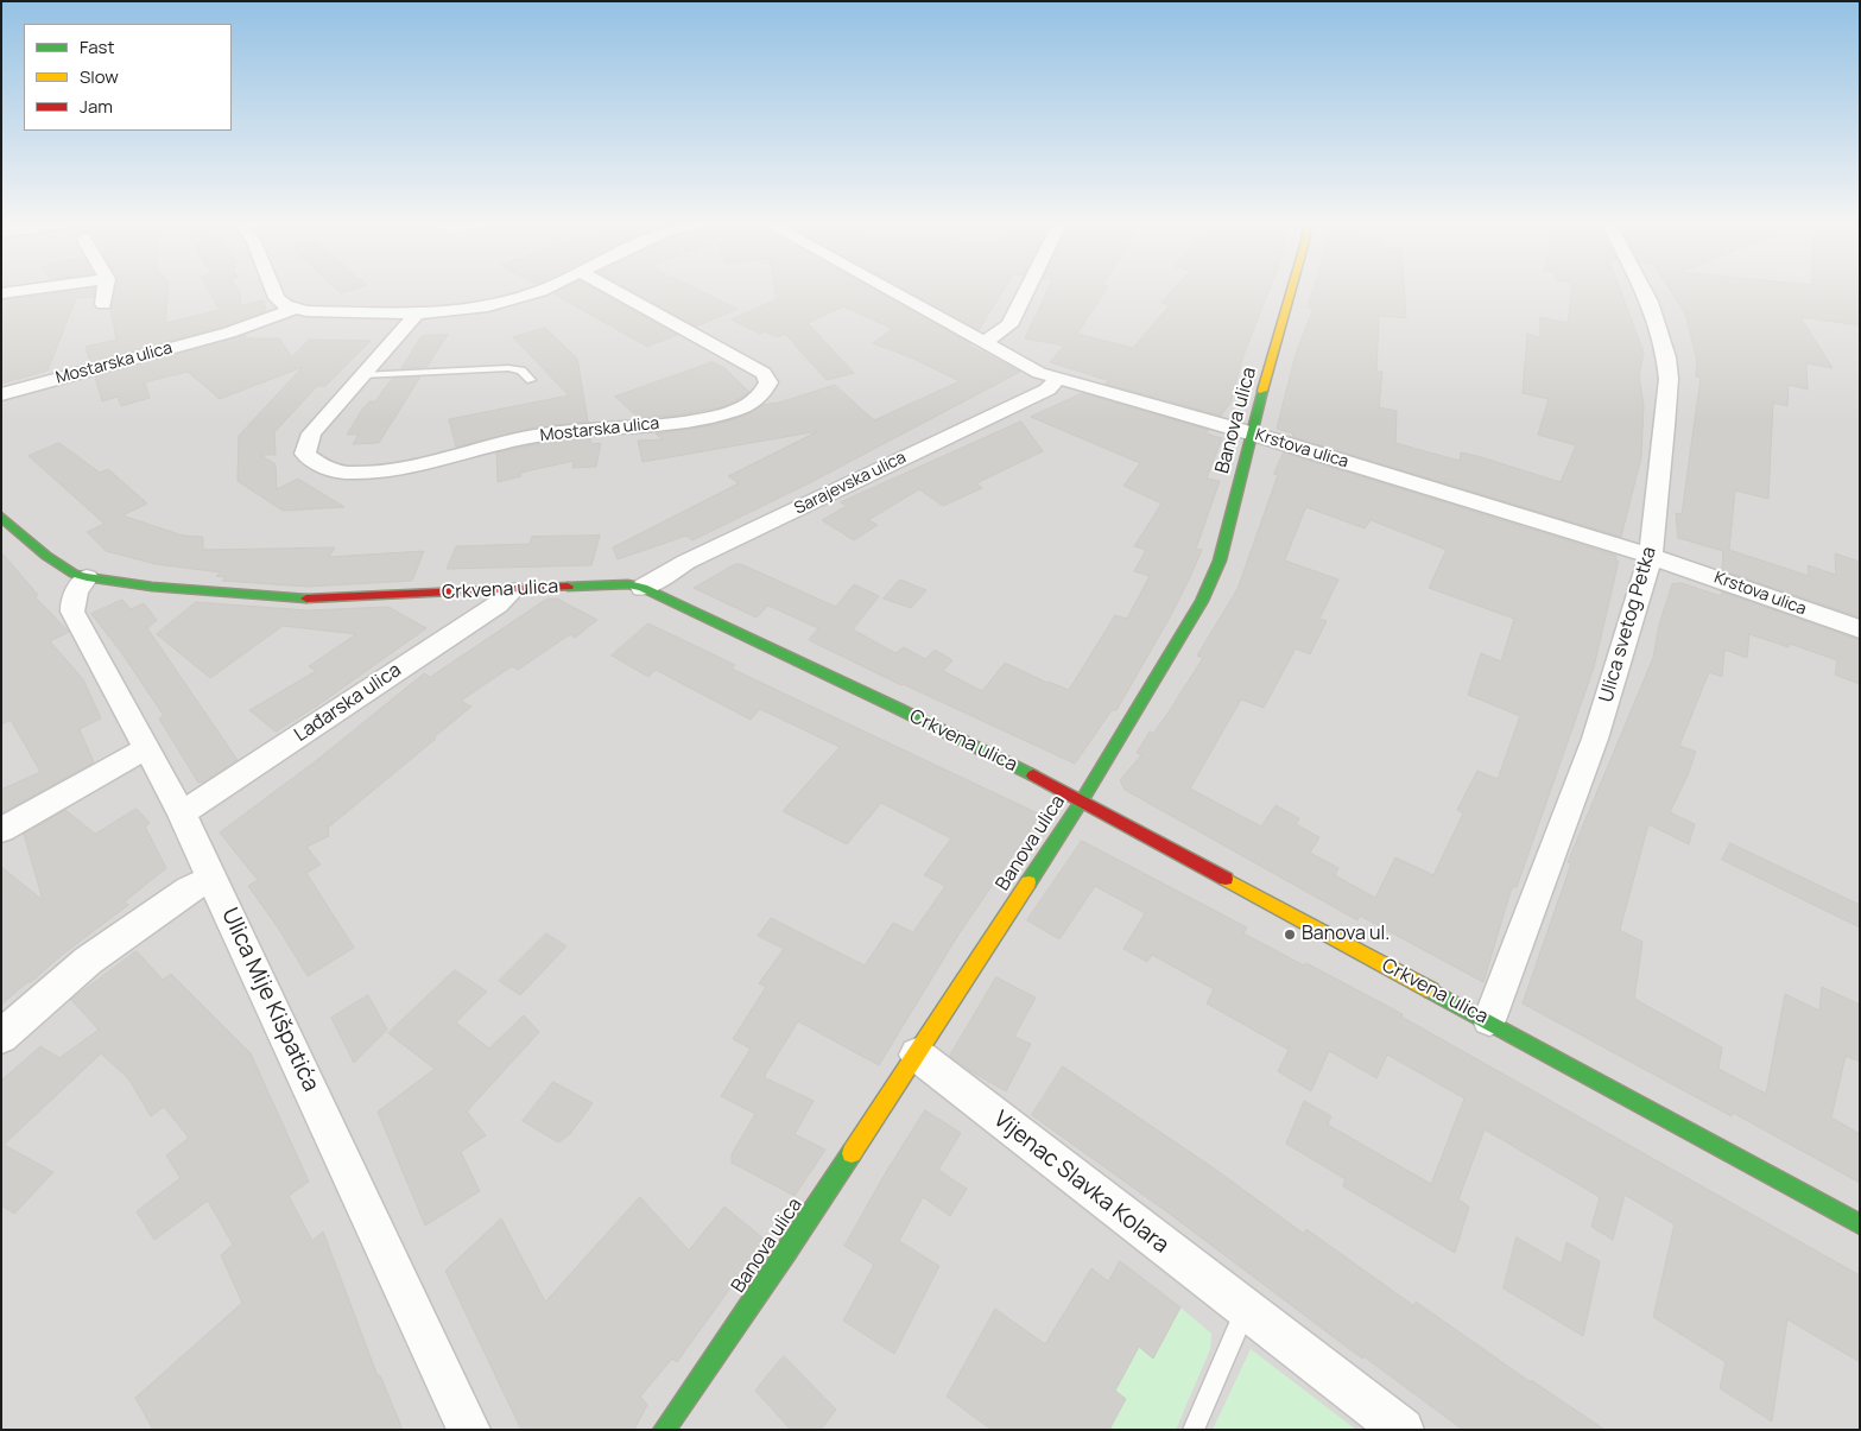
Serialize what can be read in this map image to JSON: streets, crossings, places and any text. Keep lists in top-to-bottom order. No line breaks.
{"streets":{"street":["Mostarska ulica","Banova ulica","Krstova ulica","Sarajevska ulica","Crkvena ulica","Ulica svetog Petka","Lađarska ulica","Ulica Mije Kišpatića","Vijenac Slavka Kolara"]},"crossings":[["Banova ulica","Krstova ulica"],["Banova ulica","Crkvena ulica"],["Banova ulica","Vijenac Slavka Kolara"],["Krstova ulica","Sarajevska ulica"],["Krstova ulica","Ulica svetog Petka"],["Sarajevska ulica","Crkvena ulica"],["Crkvena ulica","Ulica svetog Petka"],["Crkvena ulica","Lađarska ulica"],["Crkvena ulica","Ulica Mije Kišpatića"],["Lađarska ulica","Ulica Mije Kišpatića"]],"places":["Banova ul."],"legend":["Fast","Slow","Jam"]}
